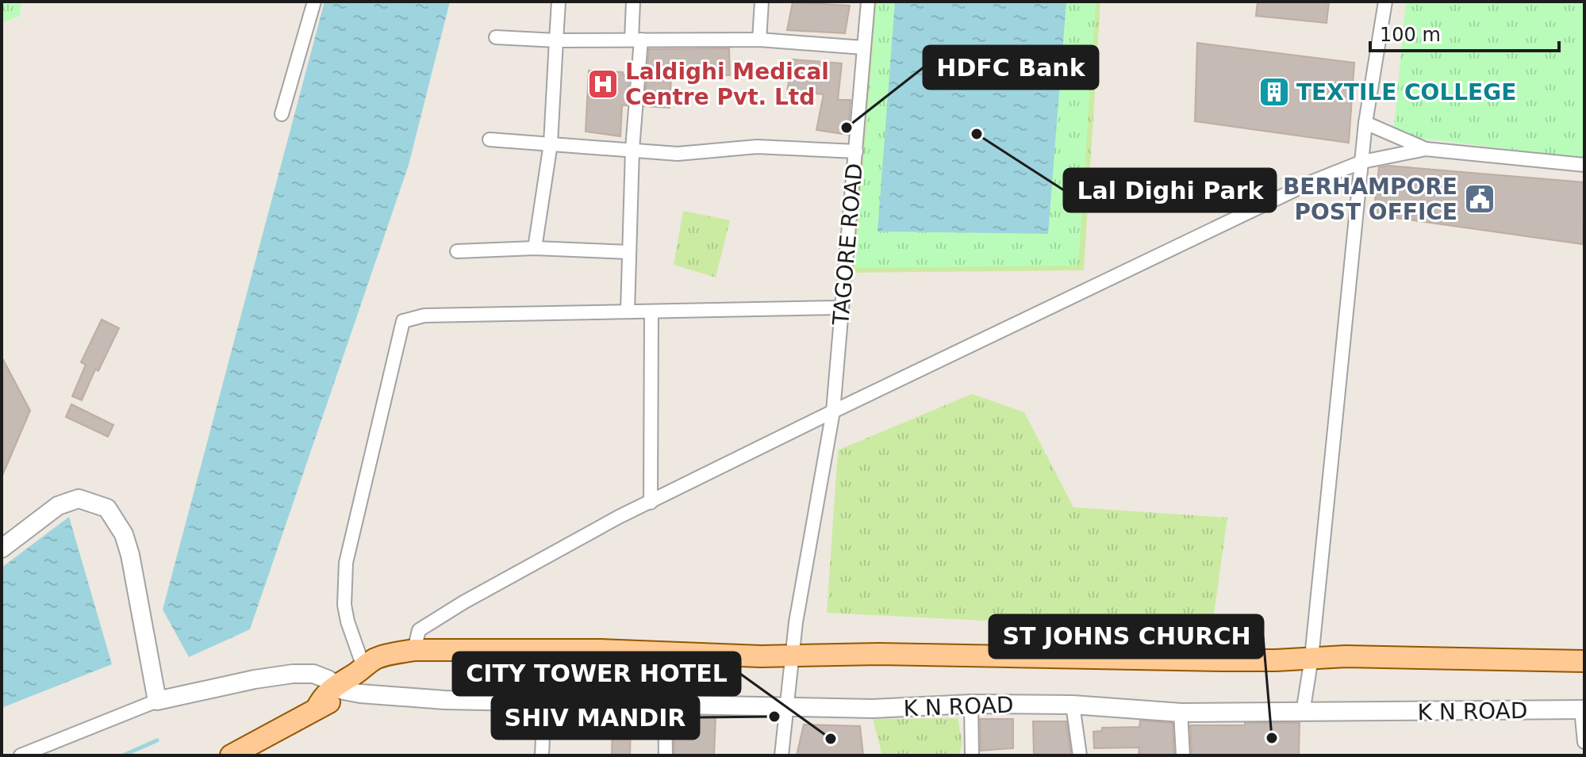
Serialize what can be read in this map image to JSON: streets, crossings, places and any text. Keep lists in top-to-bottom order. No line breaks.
{"streets":{"street":["TAGORE ROAD","K N ROAD"]},"crossings":[["TAGORE ROAD","K N ROAD"]],"places":{"hospital":["Laldighi Medical Centre Pvt. Ltd"],"building":["TEXTILE COLLEGE"],"other":["HDFC Bank","Lal Dighi Park","SHIV MANDIR","ST JOHNS CHURCH","CITY TOWER HOTEL"],"public building":["BERHAMPORE POST OFFICE"]},"scale_bar":"100 m"}
